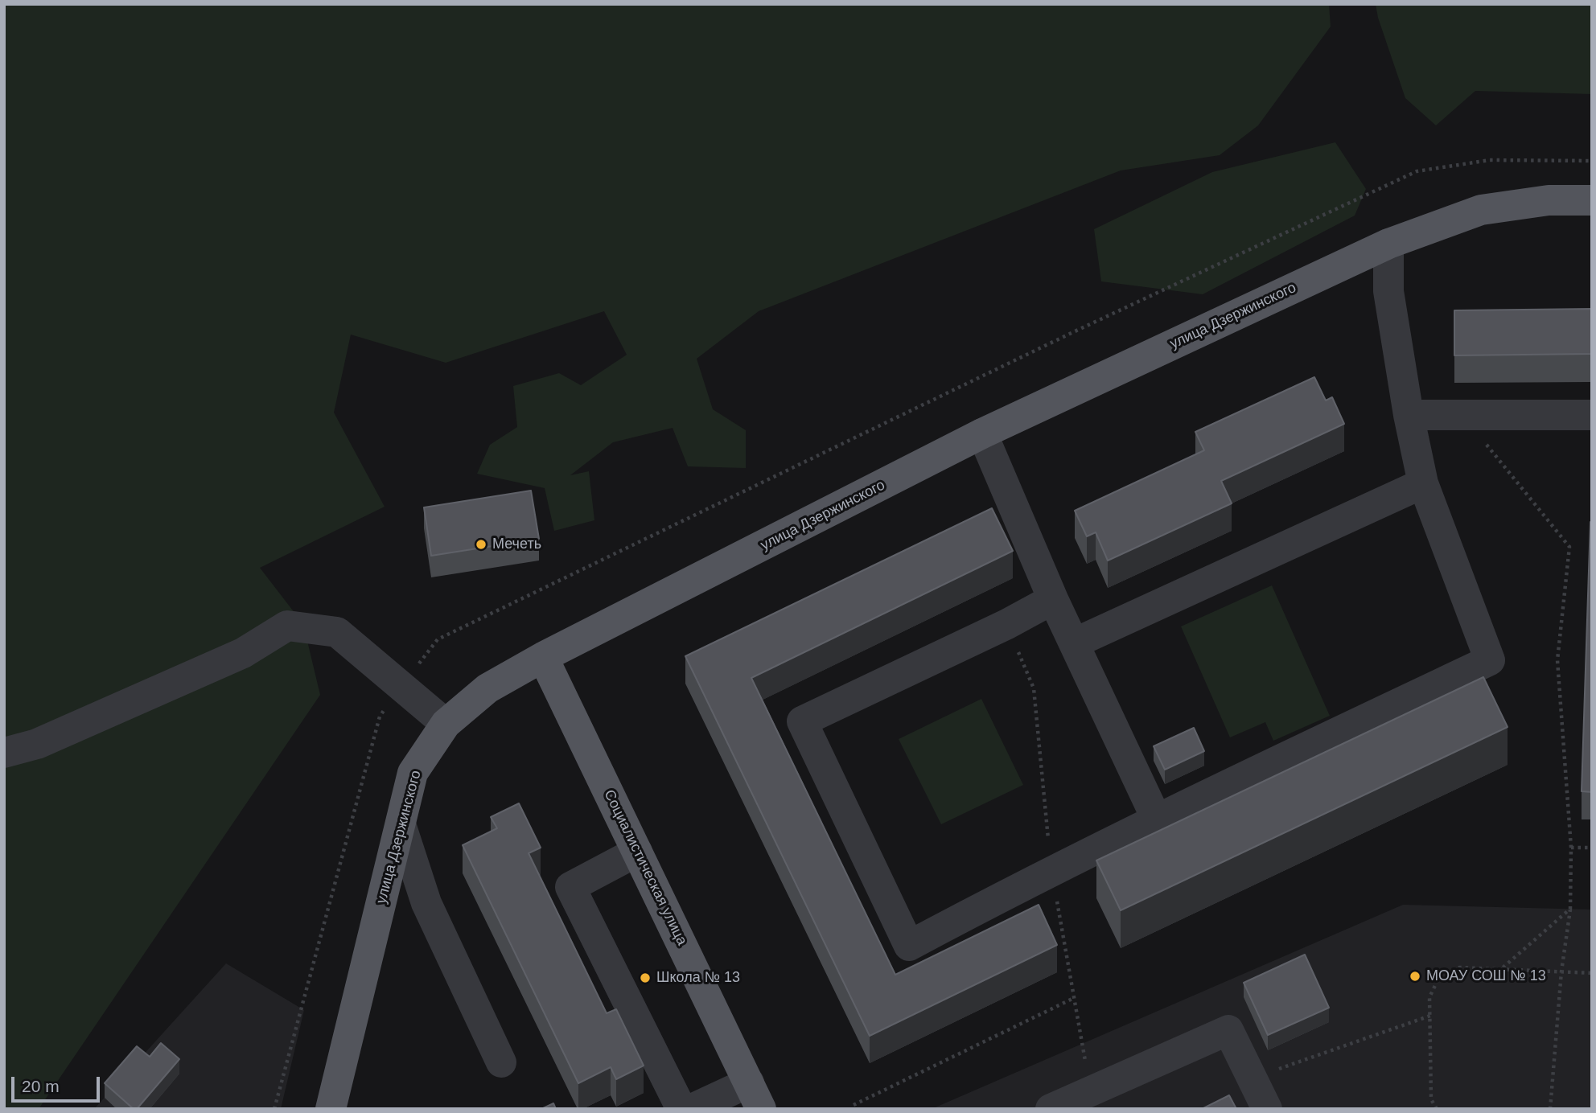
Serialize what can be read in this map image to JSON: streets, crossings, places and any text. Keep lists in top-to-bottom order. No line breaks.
{"streets":{"main road":["улица Дзержинского","Социалистическая улица"]},"crossings":[["улица Дзержинского","Социалистическая улица"]],"places":["Мечеть","МОАУ СОШ № 13","Школа № 13"],"scale_bar":"20 m"}
